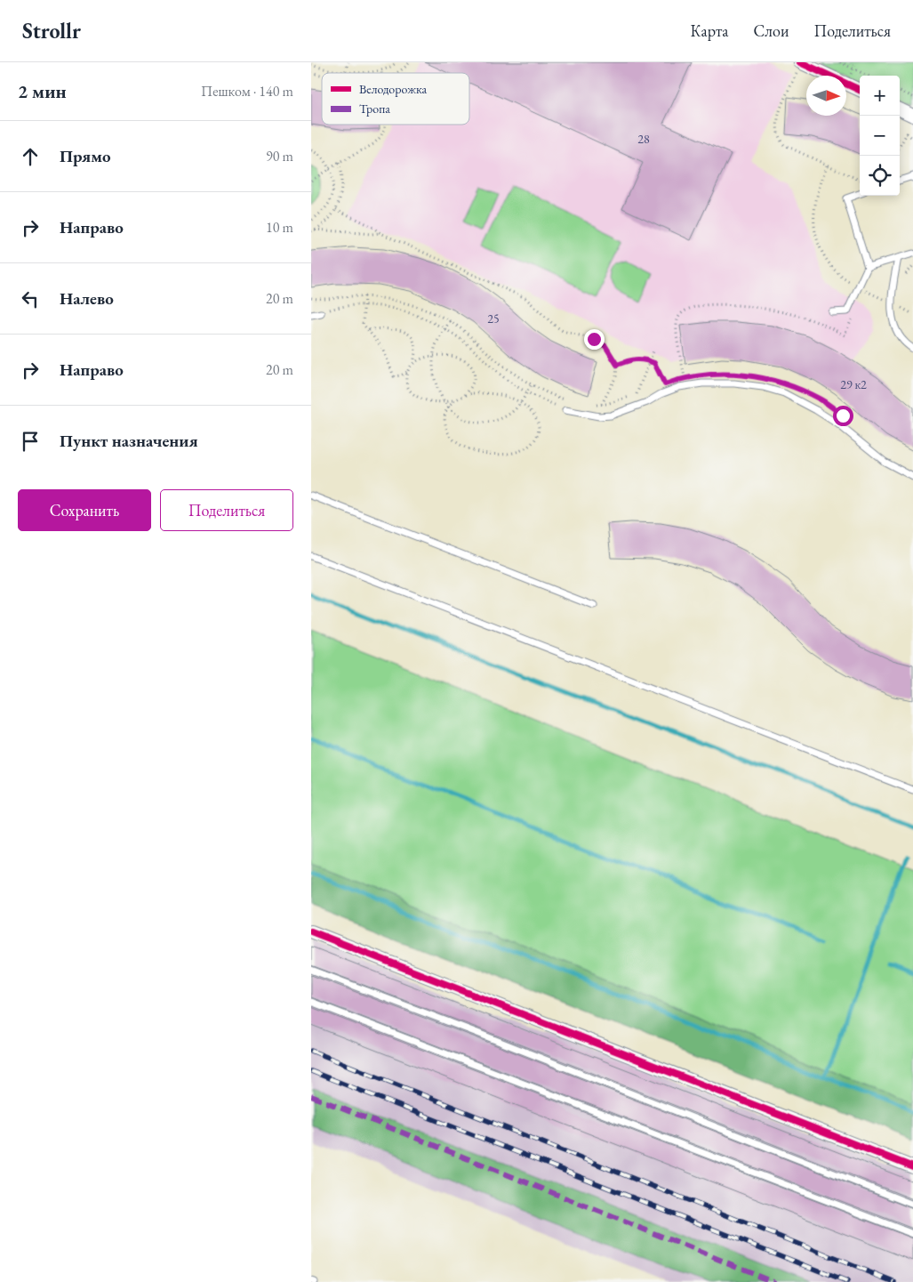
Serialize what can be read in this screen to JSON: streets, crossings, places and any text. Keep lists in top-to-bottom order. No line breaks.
{"house_numbers":["28","25","29 к2"],"legend":["Велодорожка","Тропа"],"north":"right","page":{"header":"Strollr","nav":["Карта","Слои","Поделиться"],"heading":["2 мин","Пешком · 140 m"],"map_buttons":["+","−"],"list":[["Прямо","90 m"],["Направо","10 m"],["Налево","20 m"],["Направо","20 m"],"Пункт назначения"],"buttons":["Сохранить","Поделиться"]}}
